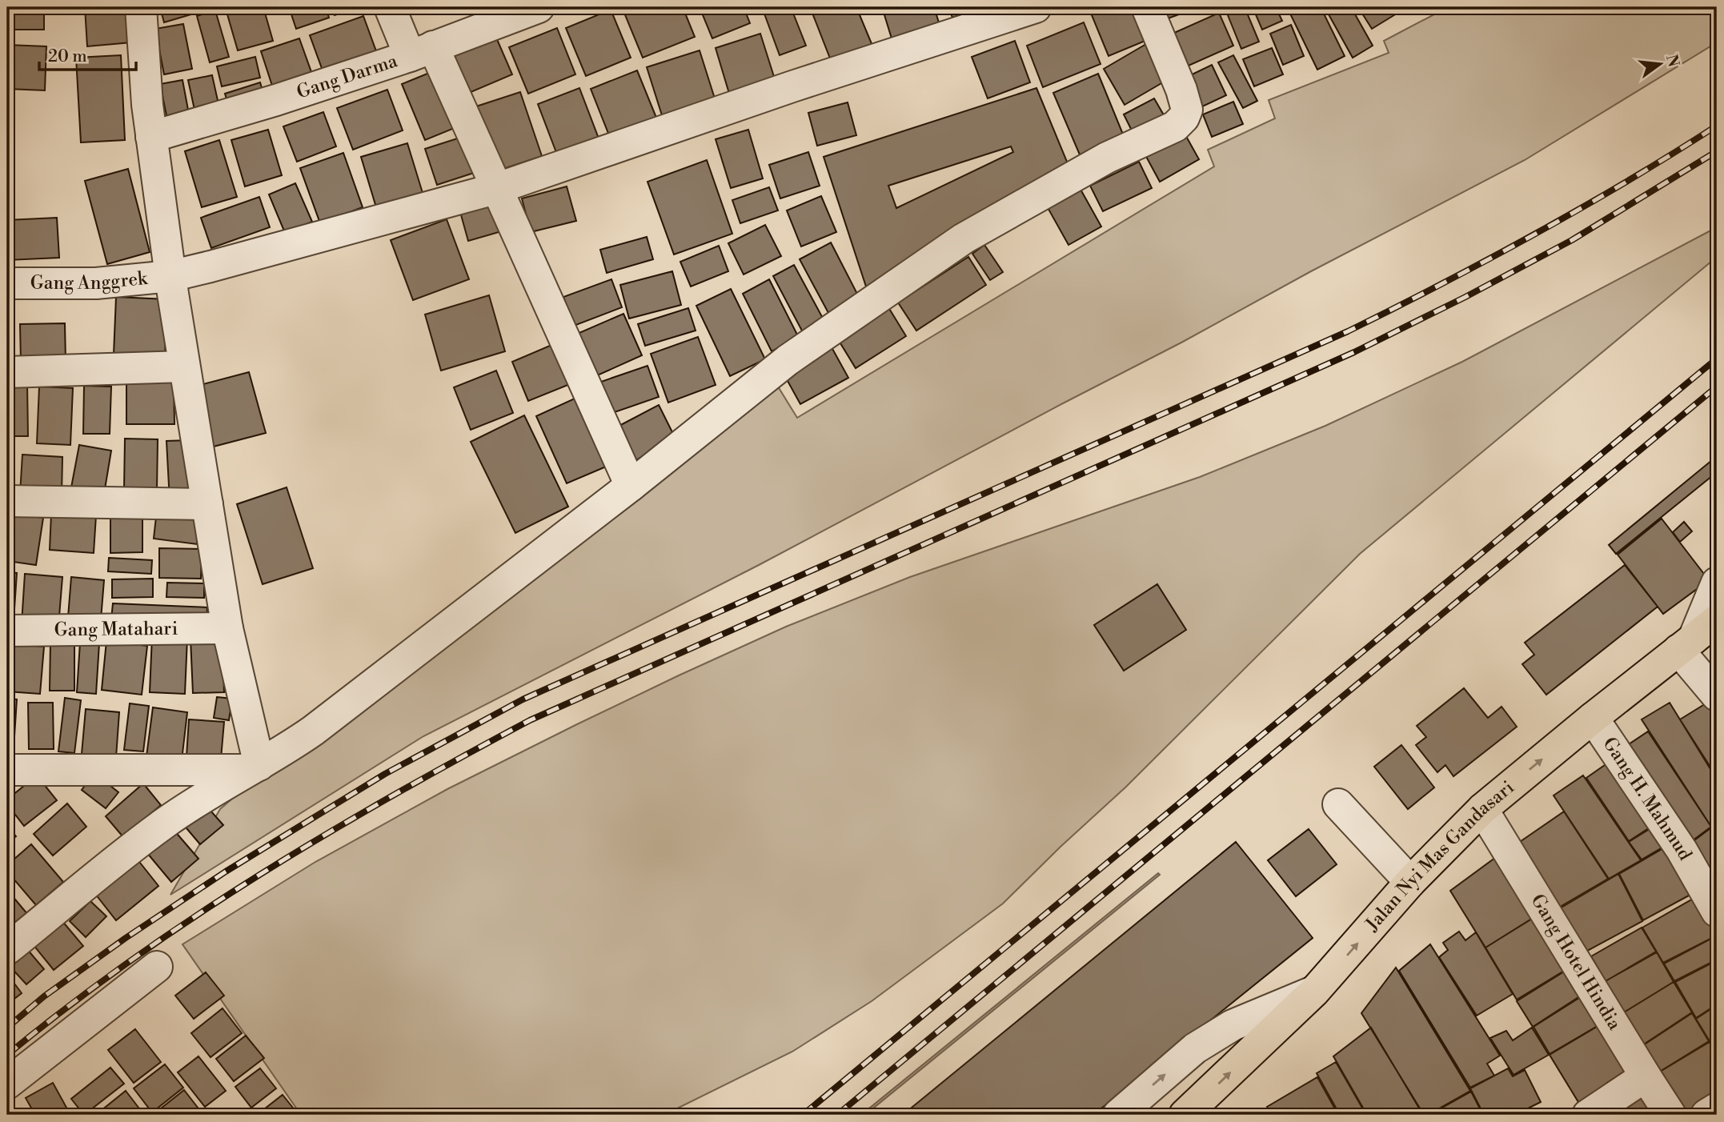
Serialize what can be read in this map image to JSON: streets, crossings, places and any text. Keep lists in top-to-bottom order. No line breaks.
{"streets":{"main road":["Jalan Nyi Mas Gandasari"],"street":["Gang Darma","Gang Anggrek","Gang Matahari","Gang H. Mahmud","Gang Hotel Hindia"]},"crossings":[["Gang H. Mahmud","Jalan Nyi Mas Gandasari"],["Jalan Nyi Mas Gandasari","Gang Hotel Hindia"]],"one_way":["Jalan Nyi Mas Gandasari"],"scale_bar":"20 m","north":"right"}
